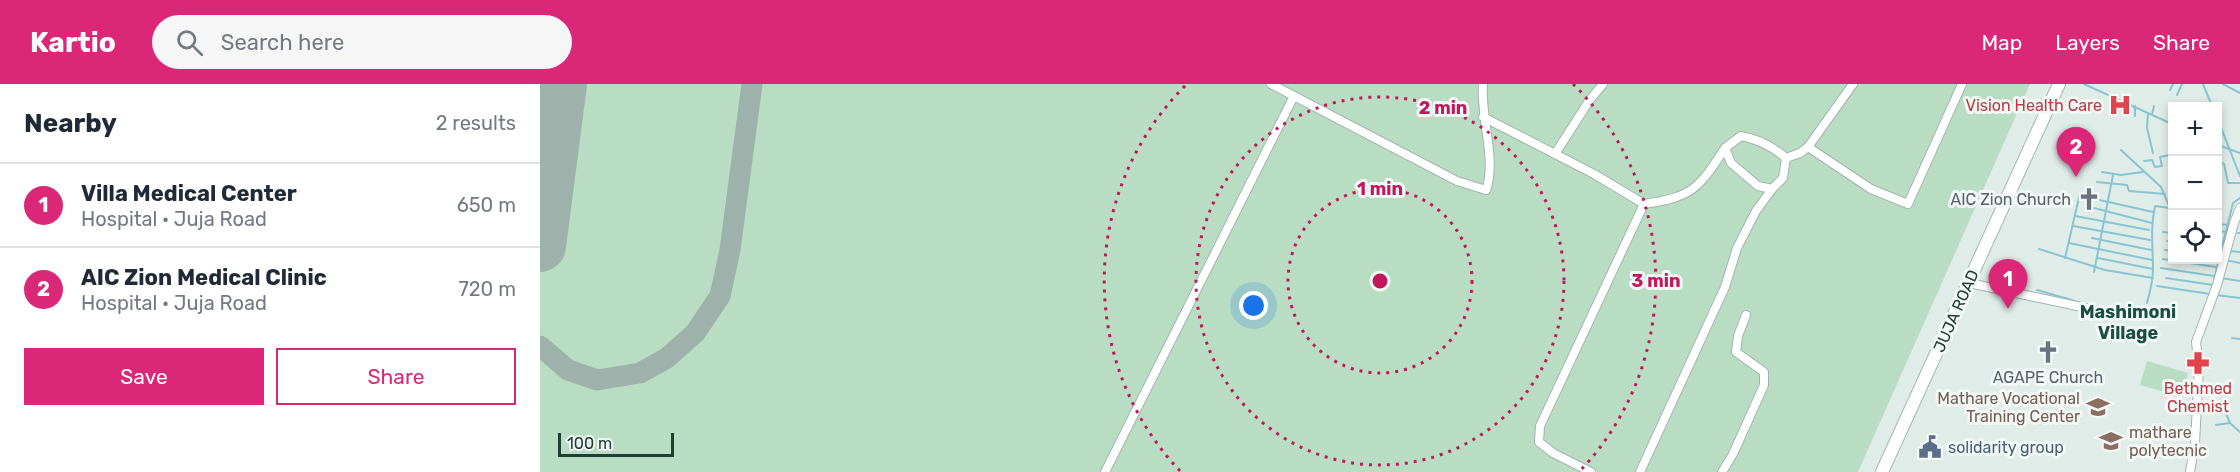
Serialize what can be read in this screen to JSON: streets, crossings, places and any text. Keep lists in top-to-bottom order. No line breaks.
{"streets":{"main road":["JUJA ROAD"]},"districts":["Mashimoni Village"],"places":{"hospital":["Vision Health Care"],"church":["AIC Zion Church","AGAPE Church"],"pharmacy":["Bethmed Chemist"],"school or university":["Mathare Vocational Training Center","mathare polytecnic"],"public building":["solidarity group"]},"scale_bar":"100 m","page":{"header":"Kartio","search":"Search here","nav":["Map","Layers","Share"],"heading":["Nearby","2 results"],"map_buttons":["+","−"],"pins":["2","1"],"list":[{"mark":"1","name":"Villa Medical Center","note":"Hospital · Juja Road","value":"650 m"},{"mark":"2","name":"AIC Zion Medical Clinic","note":"Hospital · Juja Road","value":"720 m"}],"buttons":["Save","Share"],"scale":"100 m"},"rings":["2 min","1 min","3 min"]}
